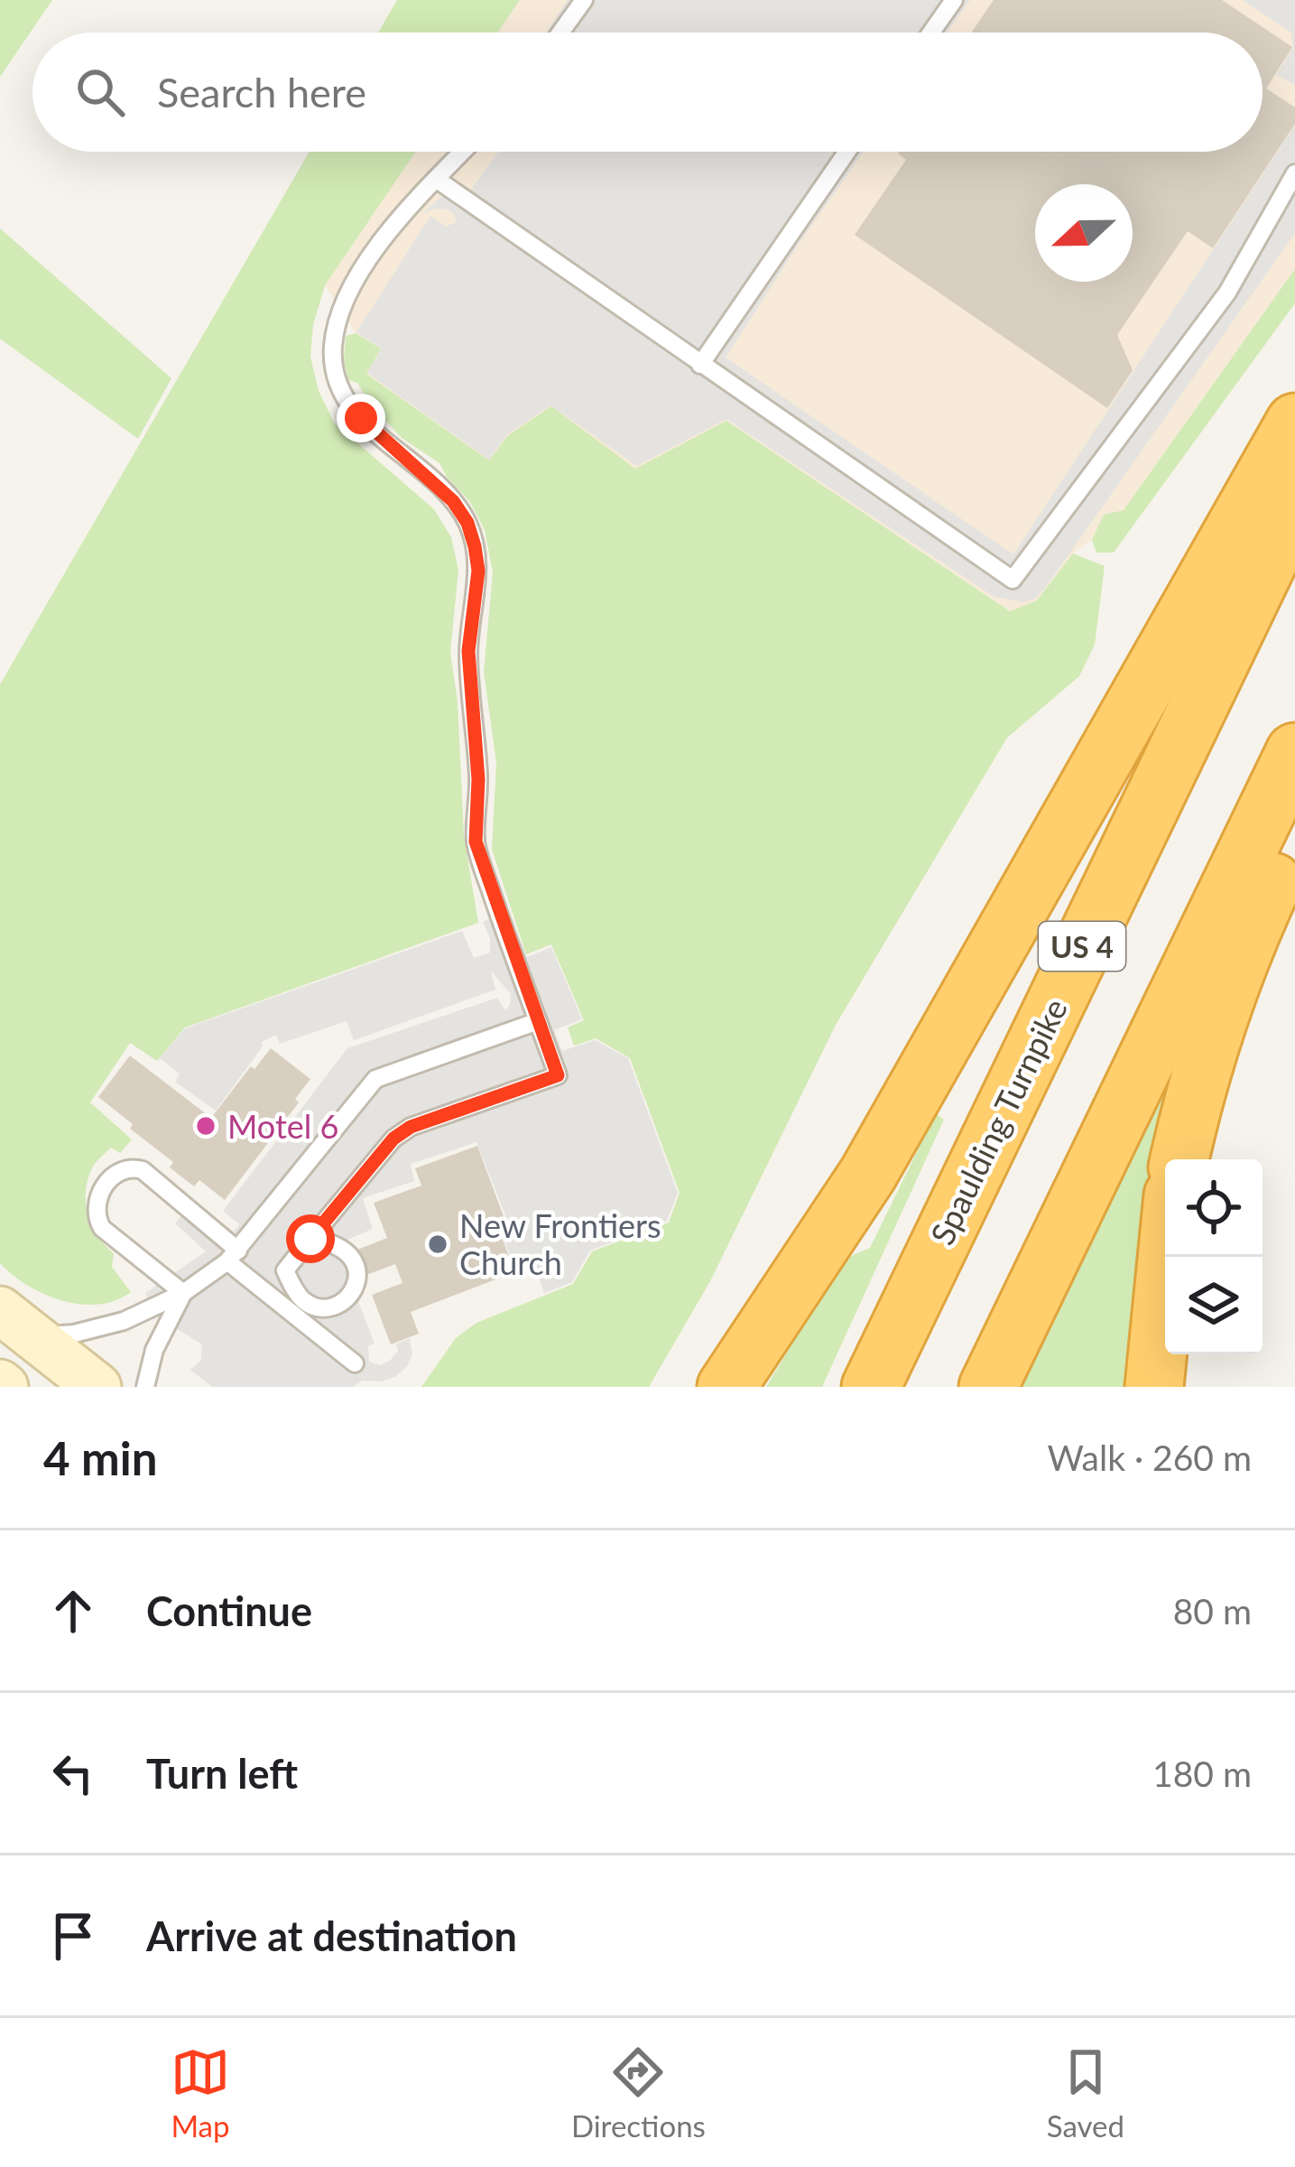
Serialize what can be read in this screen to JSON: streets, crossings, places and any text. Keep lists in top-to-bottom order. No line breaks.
{"streets":{"highway":["US 4","Spaulding Turnpike"]},"places":["Motel 6","New Frontiers Church"],"north":"left","page":{"search":"Search here","heading":["4 min","Walk · 260 m"],"list":[["Continue","80 m"],["Turn left","180 m"],"Arrive at destination"],"nav":["Map","Directions","Saved"]}}
